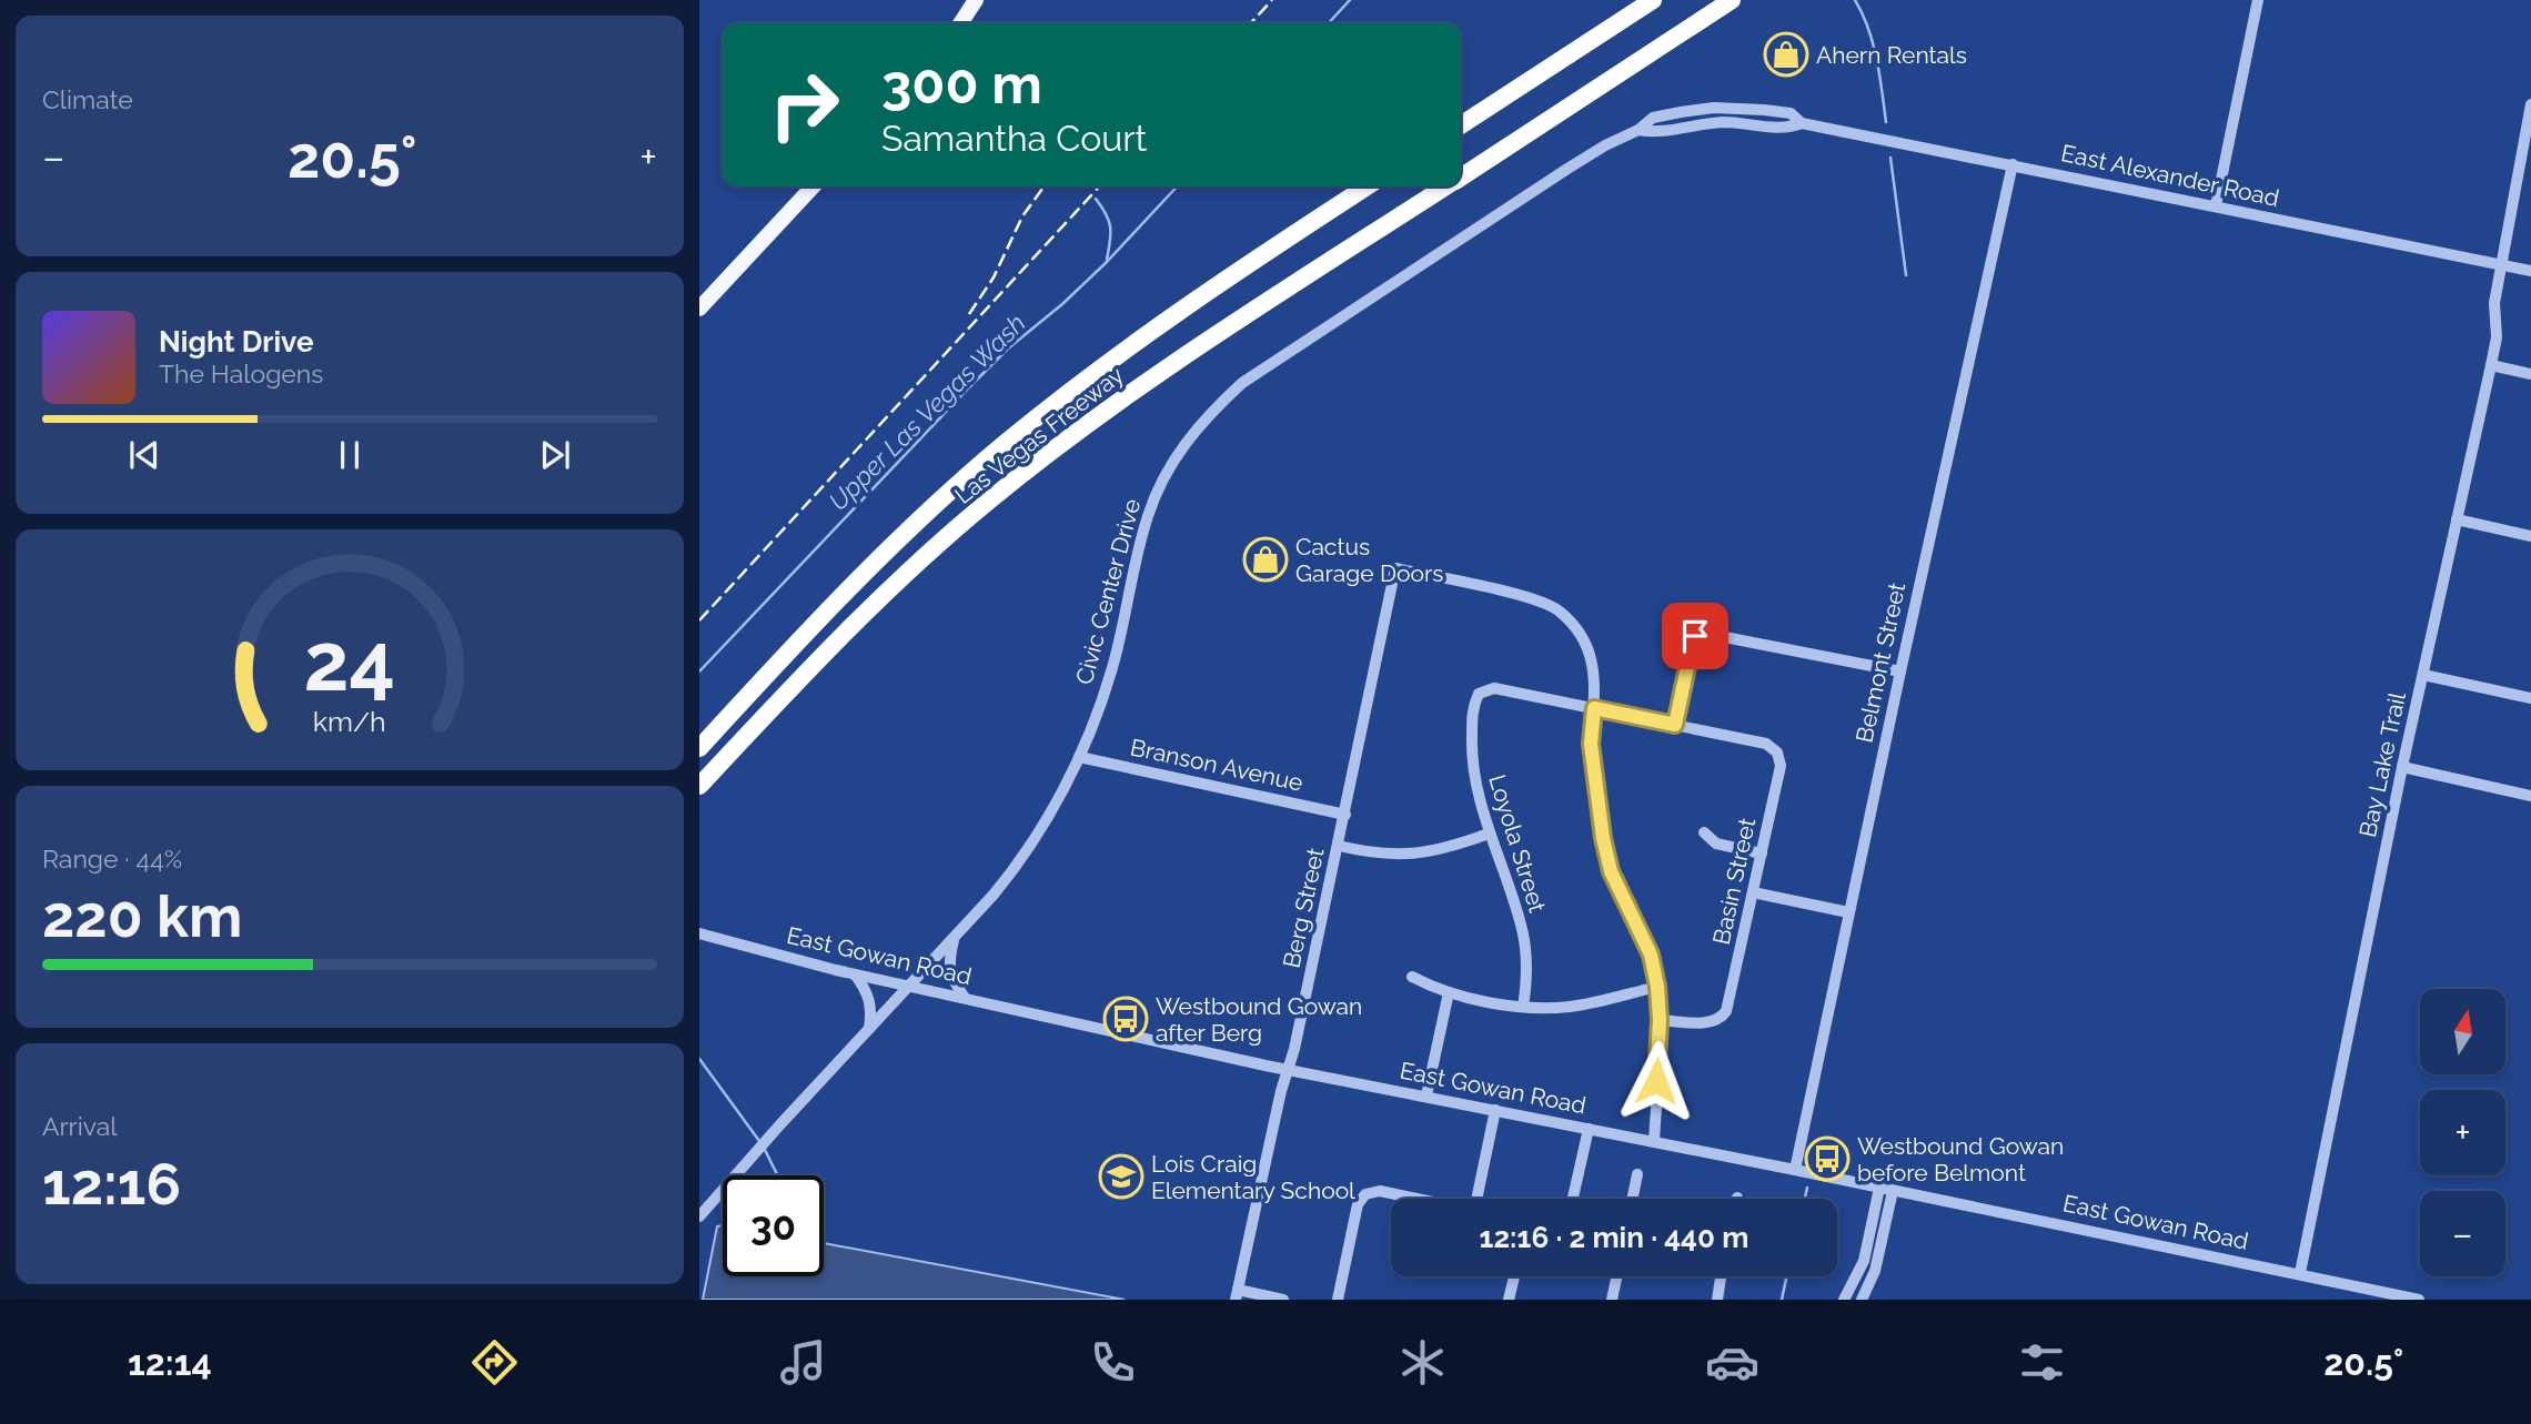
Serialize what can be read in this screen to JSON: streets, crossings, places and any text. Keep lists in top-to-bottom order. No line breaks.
{"streets":{"highway":["Las Vegas Freeway"],"street":["East Alexander Road","Civic Center Drive","Belmont Street","Branson Avenue","Bay Lake Trail","Loyola Street","Basin Street","Berg Street","East Gowan Road"]},"crossings":[["East Alexander Road","Civic Center Drive"],["East Alexander Road","Belmont Street"],["East Alexander Road","Bay Lake Trail"],["Civic Center Drive","Branson Avenue"],["Civic Center Drive","East Gowan Road"],["Belmont Street","East Gowan Road"],["Branson Avenue","Berg Street"],["Bay Lake Trail","East Gowan Road"],["Loyola Street","Berg Street"],["Berg Street","East Gowan Road"]],"water":["Upper Las Vegas Wash"],"places":{"shop":["Ahern Rentals","Cactus Garage Doors"],"bus stop":["Westbound Gowan after Berg","Westbound Gowan before Belmont"],"school or university":["Lois Craig Elementary School"]},"north":"top","page":{"tile":["Climate",["Range · 44%","220 km"],["Arrival","12:16"]],"turn":["300 m","Samantha Court"],"heat":["−","20.5°","+"],"song":["Night Drive","The Halogens"],"map_buttons":["+","−"],"limit":"30","trip":"12:16 · 2 min · 440 m","tabs":["12:14","20.5°"],"gauge":["24","km/h"]}}
